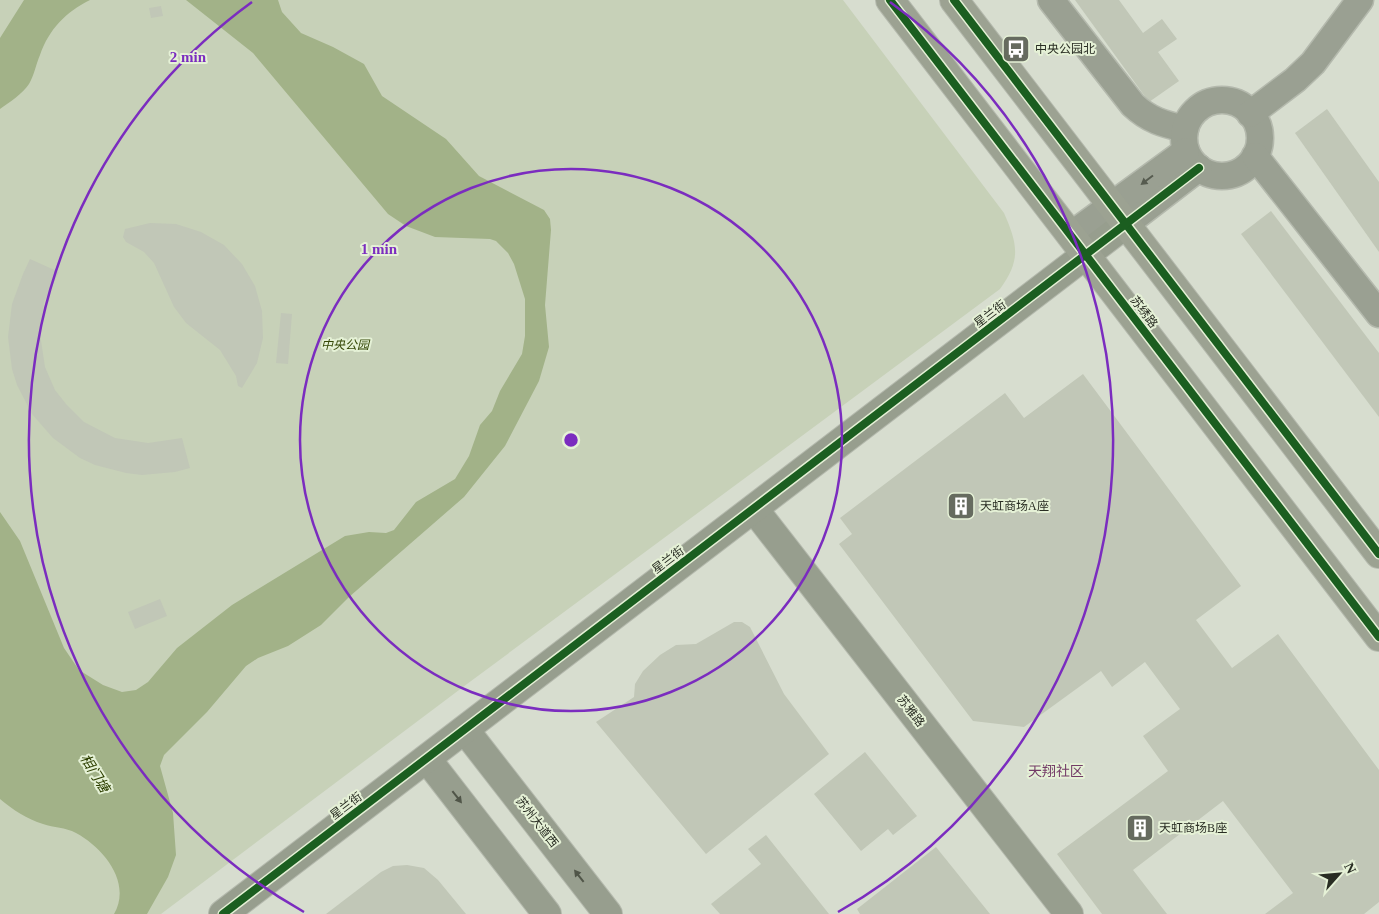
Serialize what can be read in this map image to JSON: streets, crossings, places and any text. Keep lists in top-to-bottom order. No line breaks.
{"streets":{"main road":["苏绣路"],"street":["星兰街","苏雅路","苏州大道西"]},"crossings":[["苏绣路","星兰街"],["星兰街","苏雅路"],["星兰街","苏州大道西"]],"districts":["天翔社区"],"water":["相门塘"],"parks":["中央公园"],"places":{"bus stop":["中央公园北"],"building":["天虹商场A座","天虹商场B座"]},"north":"top right","rings":["2 min","1 min"]}
